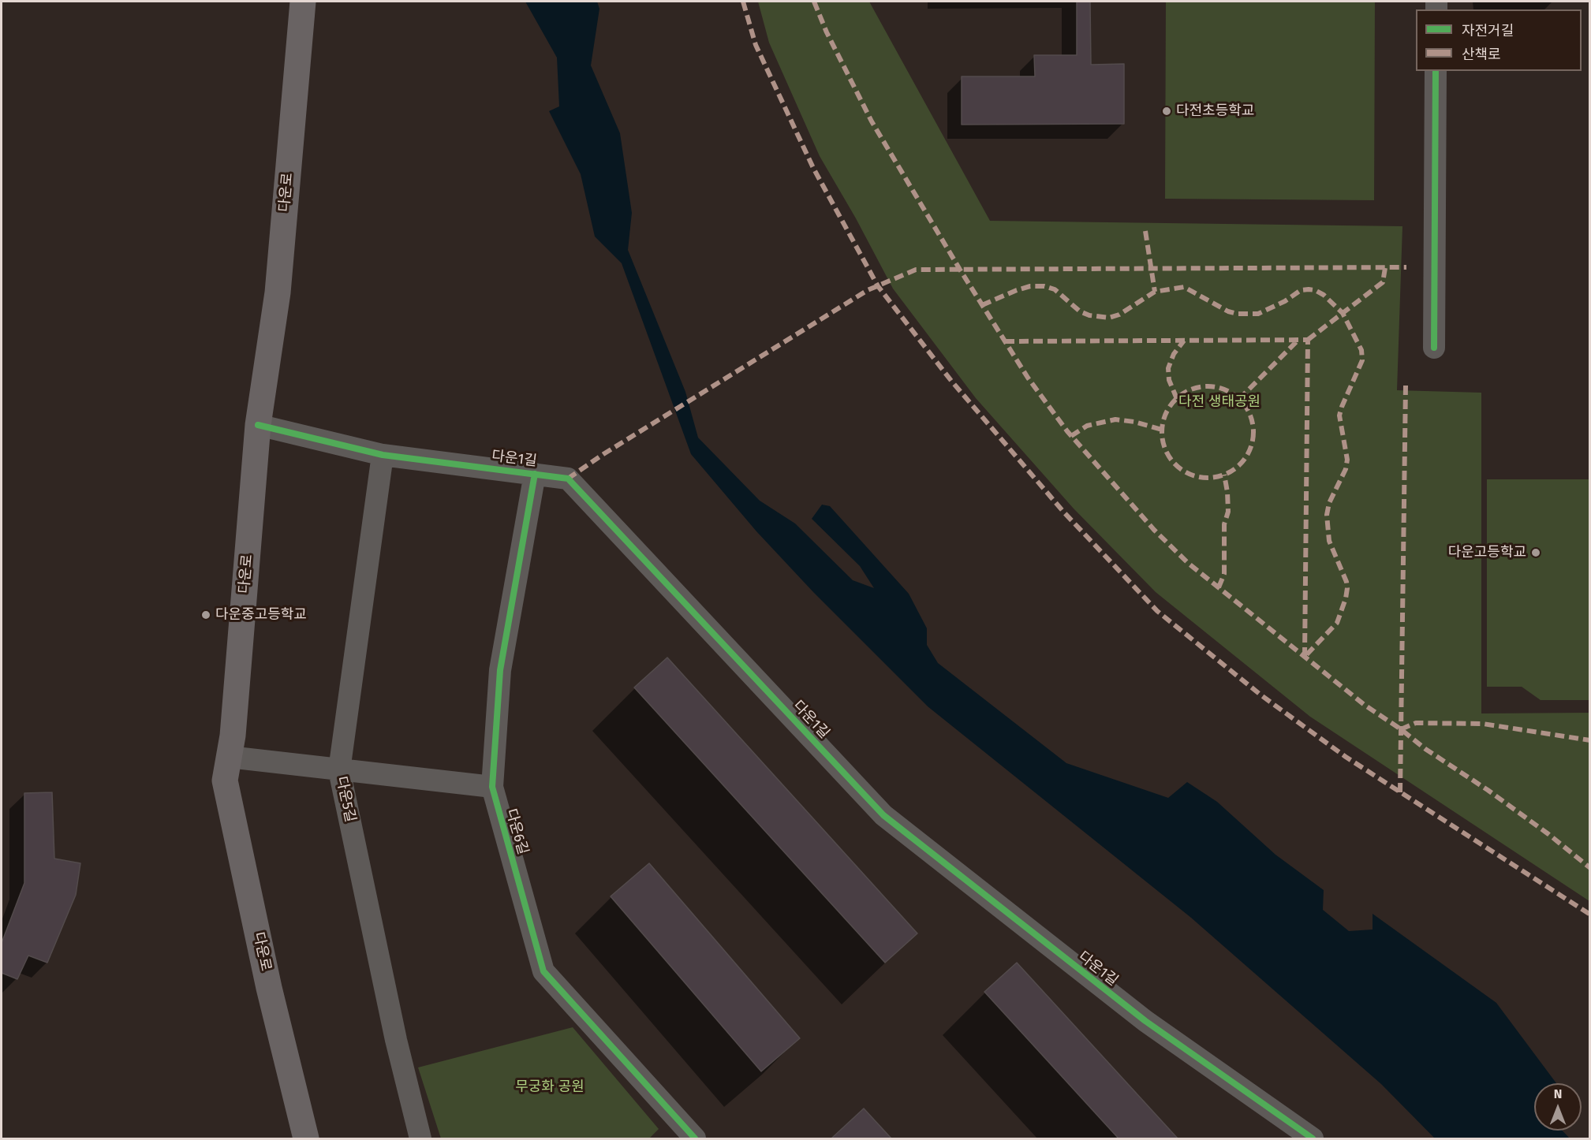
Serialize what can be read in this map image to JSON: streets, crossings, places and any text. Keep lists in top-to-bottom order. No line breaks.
{"streets":{"main road":["다운로"],"street":["다운1길","다운5길","다운6길"]},"crossings":[["다운로","다운1길"],["다운1길","다운5길"],["다운1길","다운6길"]],"parks":["다전 생태공원","무궁화 공원"],"places":["다전초등학교","다운고등학교","다운중고등학교"],"legend":["자전거길","산책로"],"north":"top"}
